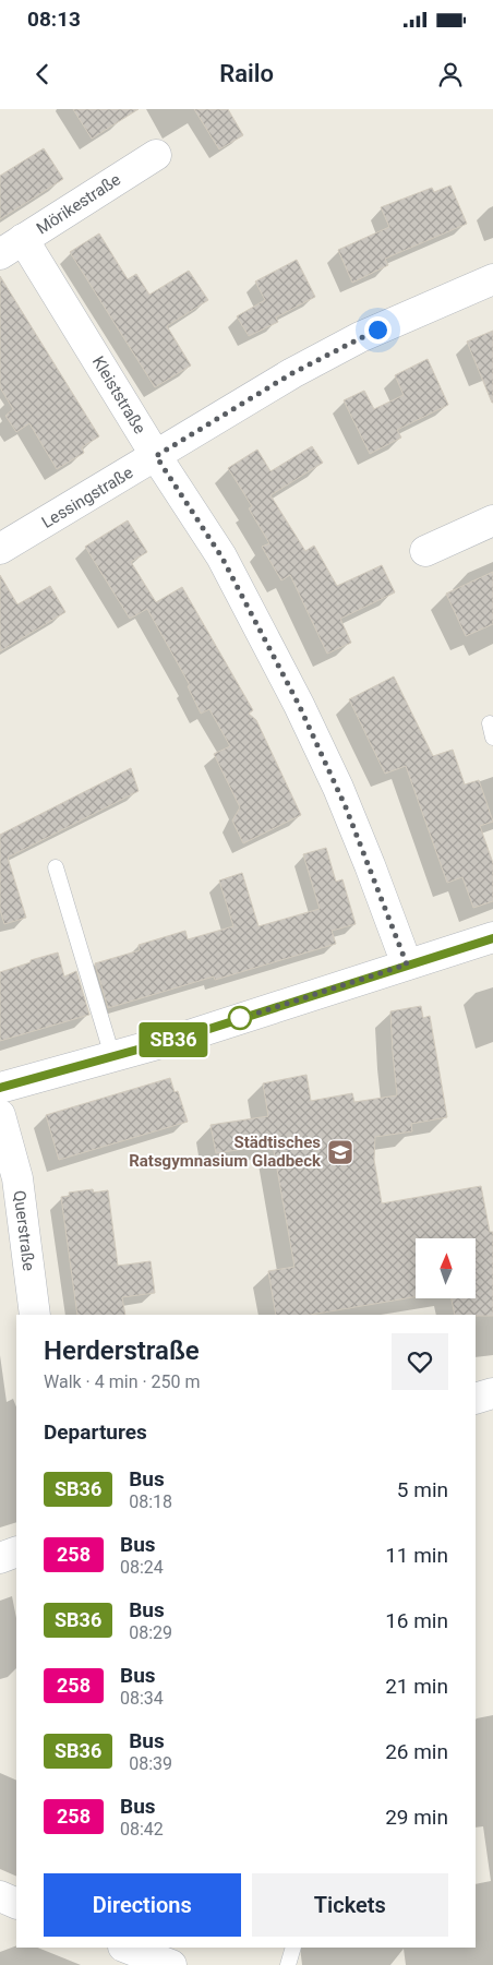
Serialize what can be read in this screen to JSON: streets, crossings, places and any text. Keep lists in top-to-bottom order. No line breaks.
{"streets":{"street":["Mörikestraße","Kleiststraße","Lessingstraße","Querstraße"]},"crossings":[["Mörikestraße","Kleiststraße"],["Kleiststraße","Lessingstraße"]],"places":{"school or university":["Städtisches Ratsgymnasium Gladbeck"]},"lines":["bus line SB36"],"north":"top","page":{"status":"08:13","header":"Railo","on_map":"SB36","heading":[["Herderstraße","Walk · 4 min · 250 m"],"Departures"],"list":[{"mark":"SB36","name":"Bus","note":"08:18","value":"5 min"},{"mark":"258","name":"Bus","note":"08:24","value":"11 min"},{"mark":"SB36","name":"Bus","note":"08:29","value":"16 min"},{"mark":"258","name":"Bus","note":"08:34","value":"21 min"},{"mark":"SB36","name":"Bus","note":"08:39","value":"26 min"},{"mark":"258","name":"Bus","note":"08:42","value":"29 min"}],"buttons":["Directions","Tickets"]}}
